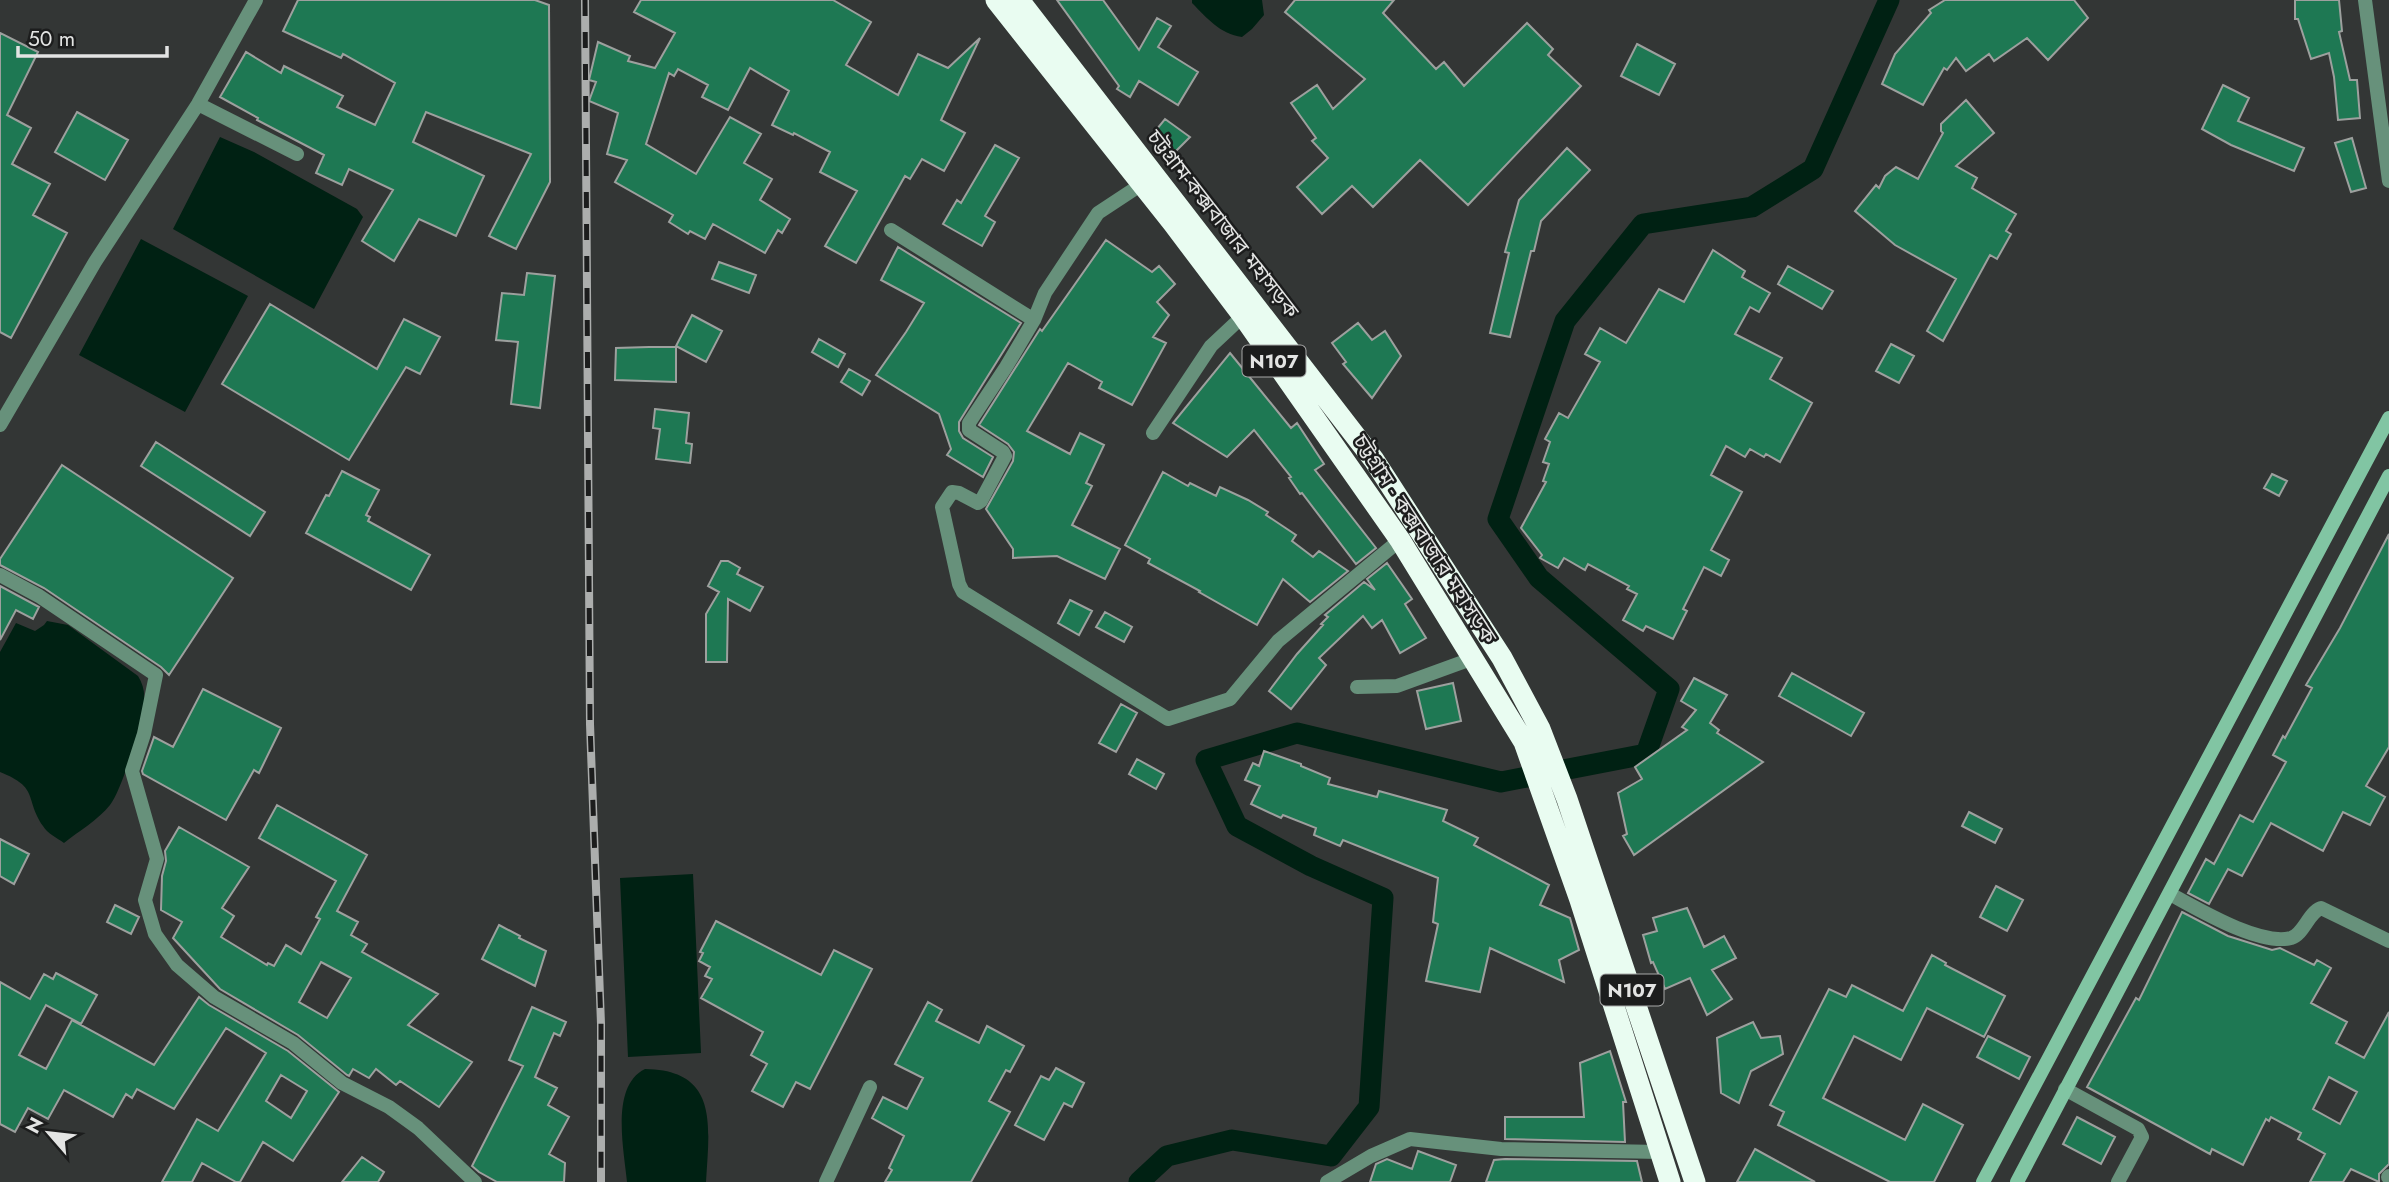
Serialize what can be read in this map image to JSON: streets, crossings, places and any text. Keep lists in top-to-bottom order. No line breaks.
{"streets":{"highway":["চট্টগ্রাম-কক্সবাজার মহাসড়ক","N107","চট্টগ্রাম - কক্সবাজার মহাসড়ক"]},"crossings":[["চট্টগ্রাম-কক্সবাজার মহাসড়ক","N107"],["চট্টগ্রাম-কক্সবাজার মহাসড়ক","চট্টগ্রাম - কক্সবাজার মহাসড়ক"],["N107","চট্টগ্রাম - কক্সবাজার মহাসড়ক"]],"scale_bar":"50 m","north":"top left"}
